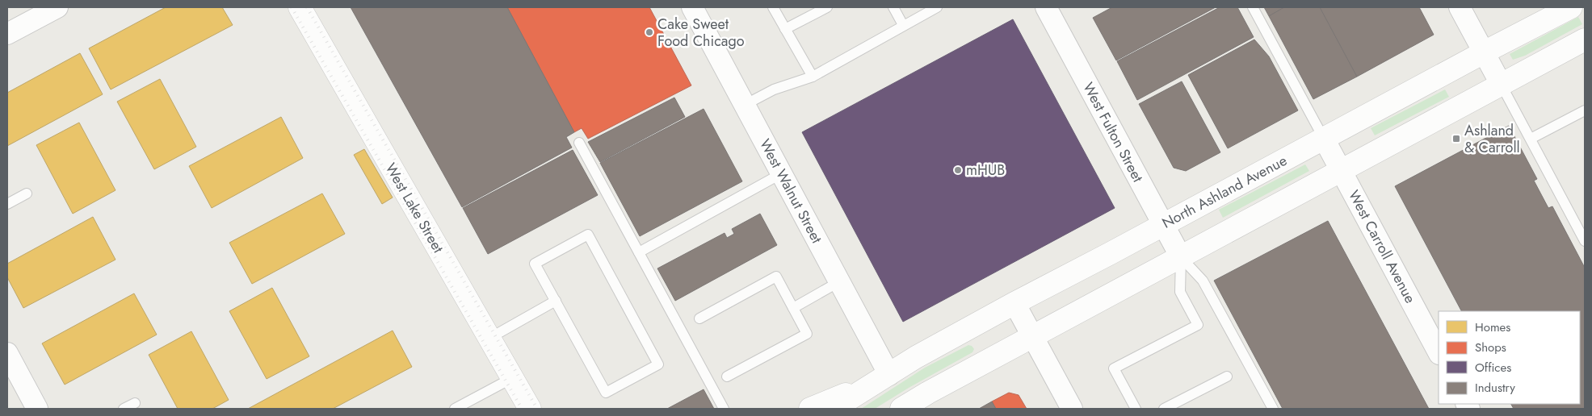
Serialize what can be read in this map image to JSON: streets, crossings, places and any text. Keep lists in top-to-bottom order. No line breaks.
{"streets":{"main road":["North Ashland Avenue","West Lake Street"],"street":["West Fulton Street","West Walnut Street","West Carroll Avenue"]},"crossings":[["West Fulton Street","North Ashland Avenue"],["West Walnut Street","North Ashland Avenue"],["North Ashland Avenue","West Carroll Avenue"]],"places":{"other":["Cake Sweet Food Chicago","mHUB"],"transit":["Ashland & Carroll"]},"legend":["Homes","Shops","Offices","Industry"]}
